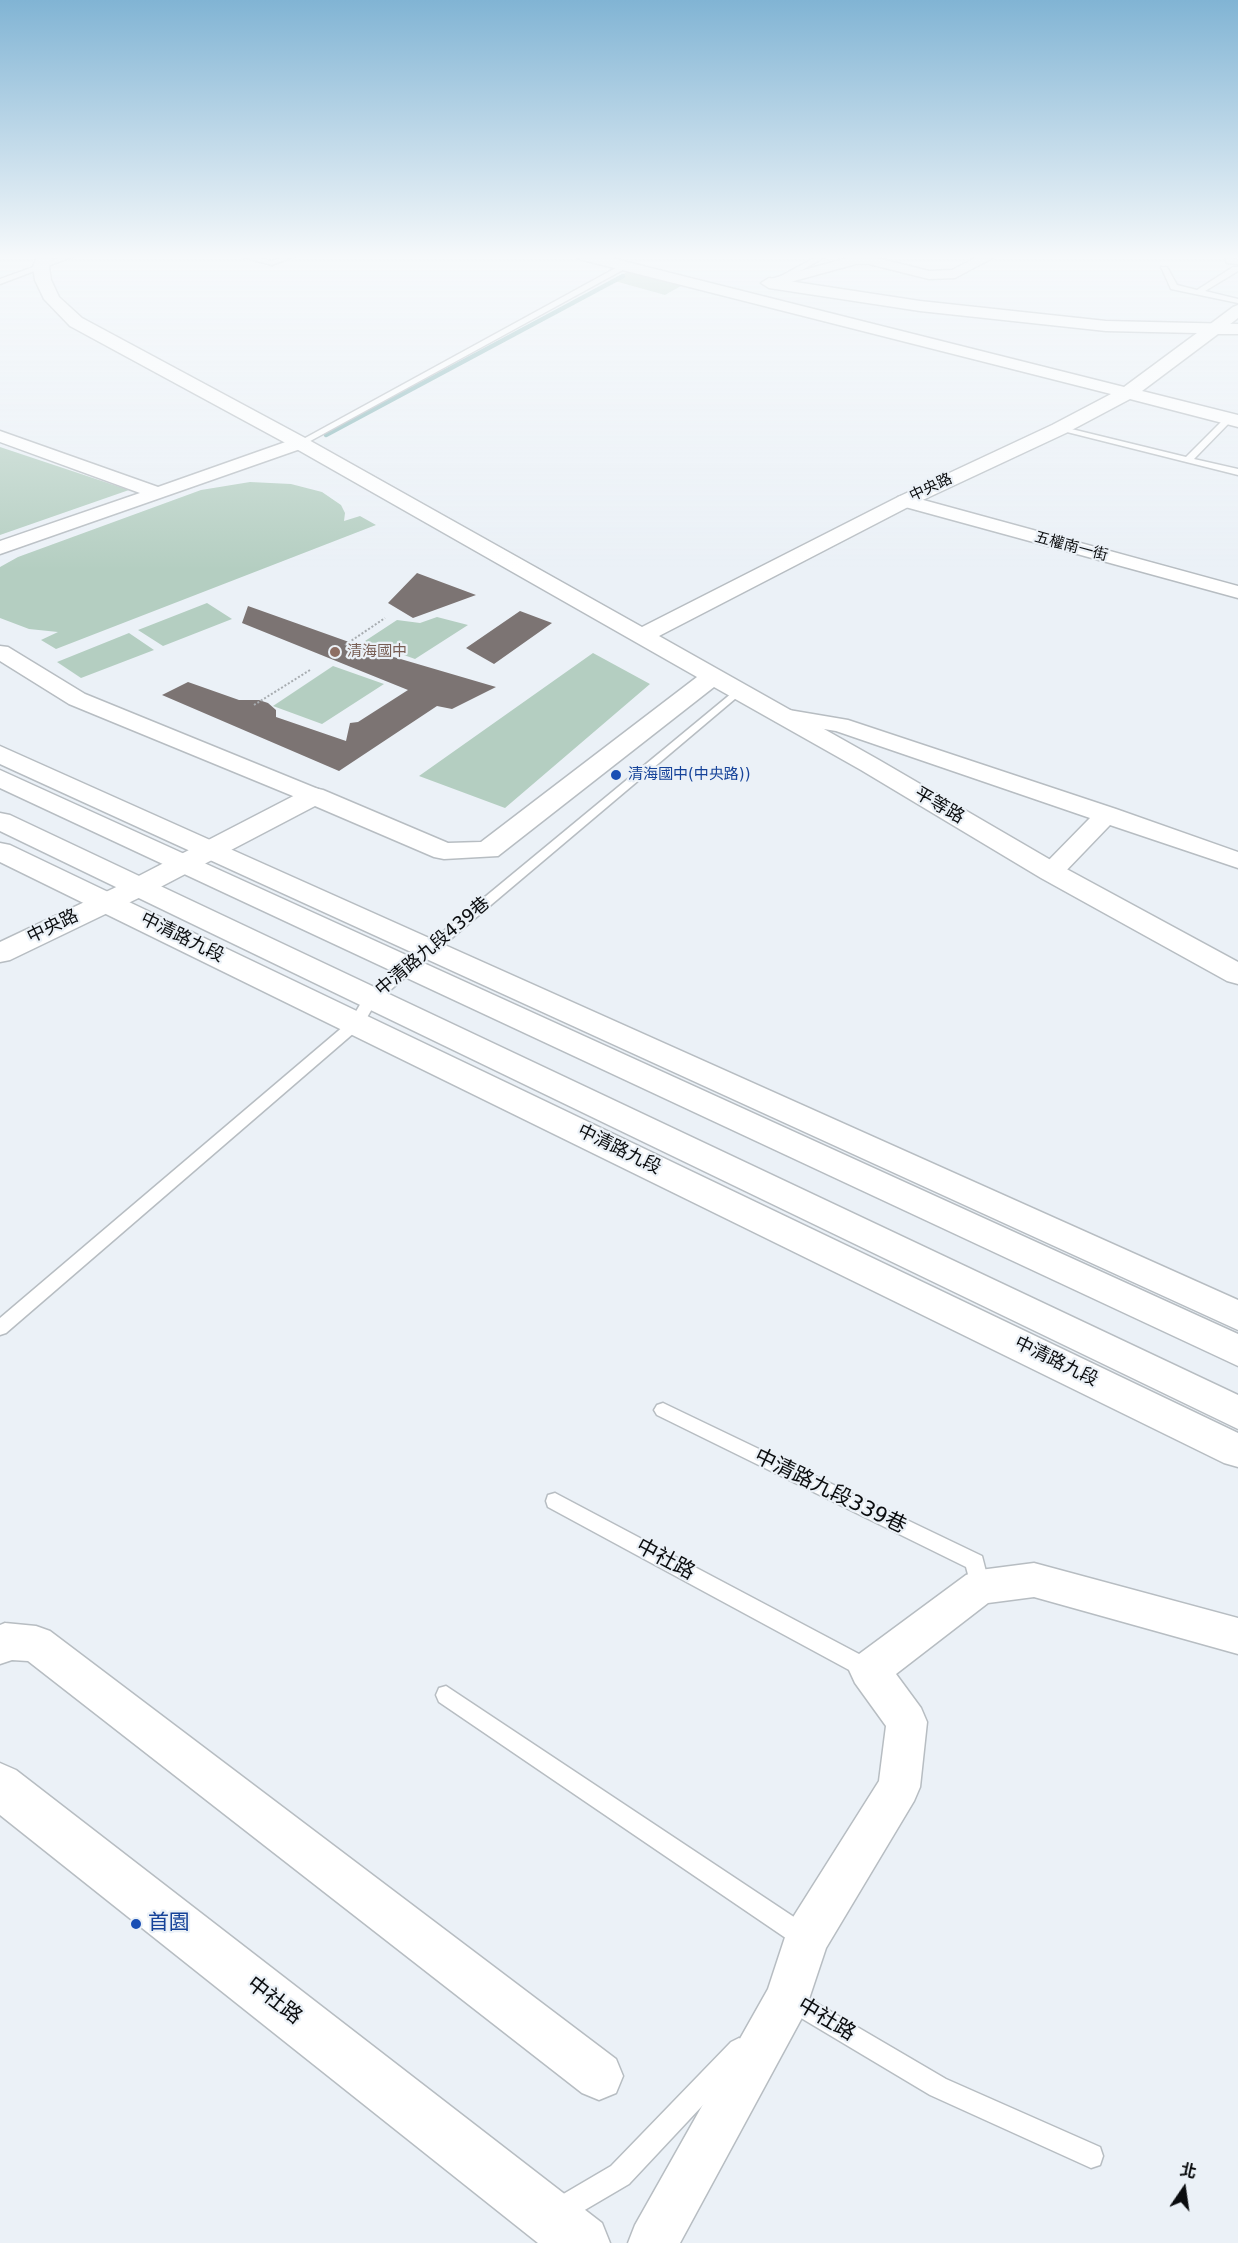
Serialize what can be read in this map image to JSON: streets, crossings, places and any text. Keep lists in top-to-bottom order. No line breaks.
{"streets":{"street":["中央路","五權南一街","平等路","中清路九段","中社路"],"lane":["中清路九段439巷","中清路九段339巷"]},"crossings":[["中央路","五權南一街"],["中央路","平等路"],["中央路","中清路九段"],["平等路","中清路九段439巷"],["中清路九段","中清路九段439巷"]],"places":["清海國中","清海國中(中央路))","首園"],"north":"top"}
